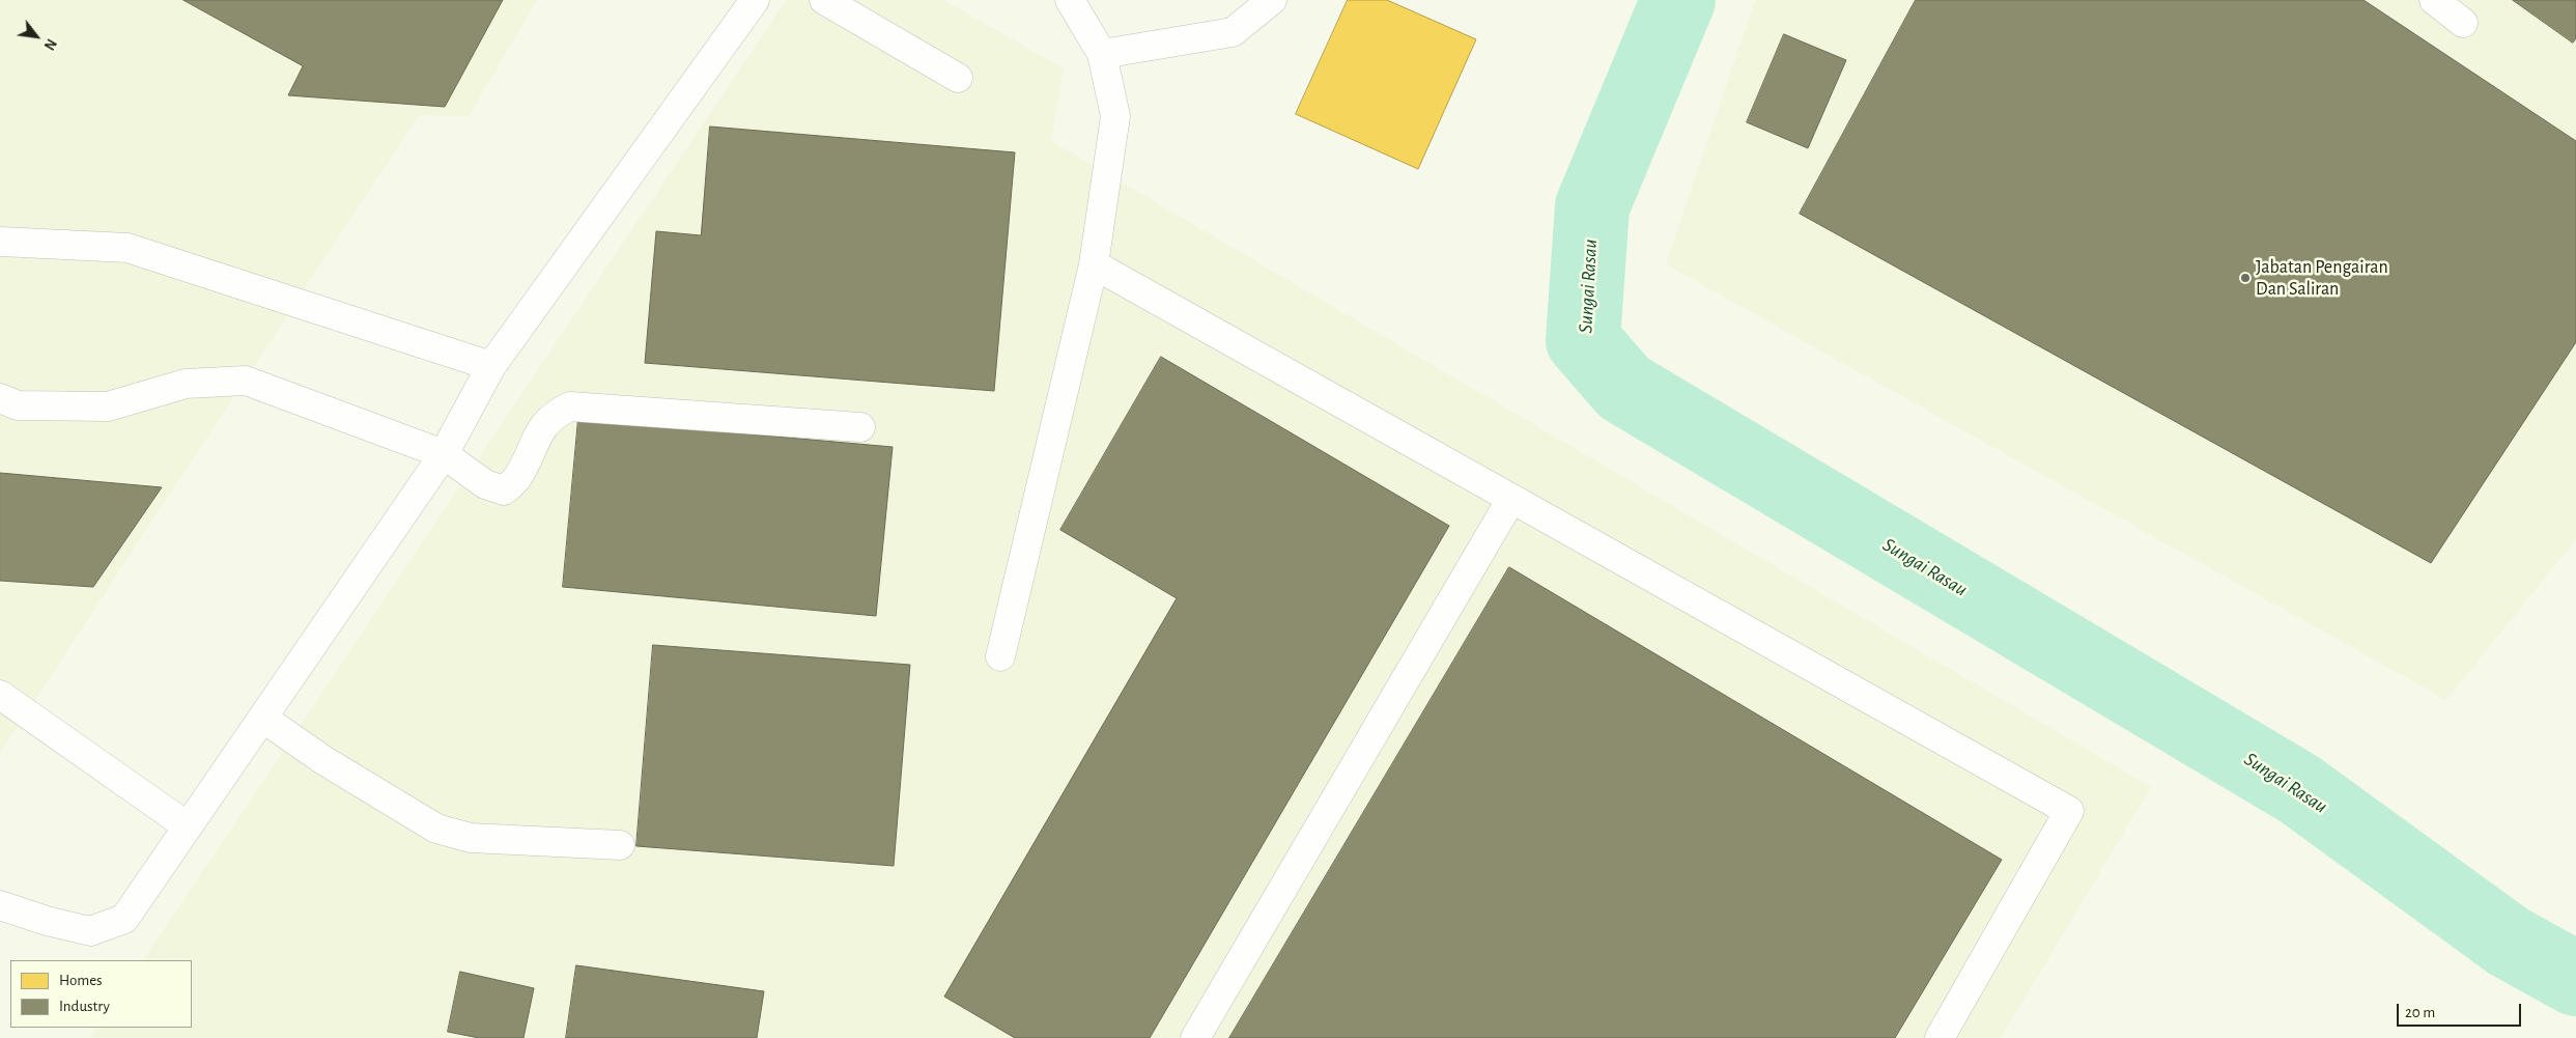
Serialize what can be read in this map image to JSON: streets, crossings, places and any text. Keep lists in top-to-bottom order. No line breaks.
{"water":["Sungai Rasau"],"places":["Jabatan Pengairan Dan Saliran"],"legend":["Homes","Industry"],"scale_bar":"20 m","north":"bottom right"}
